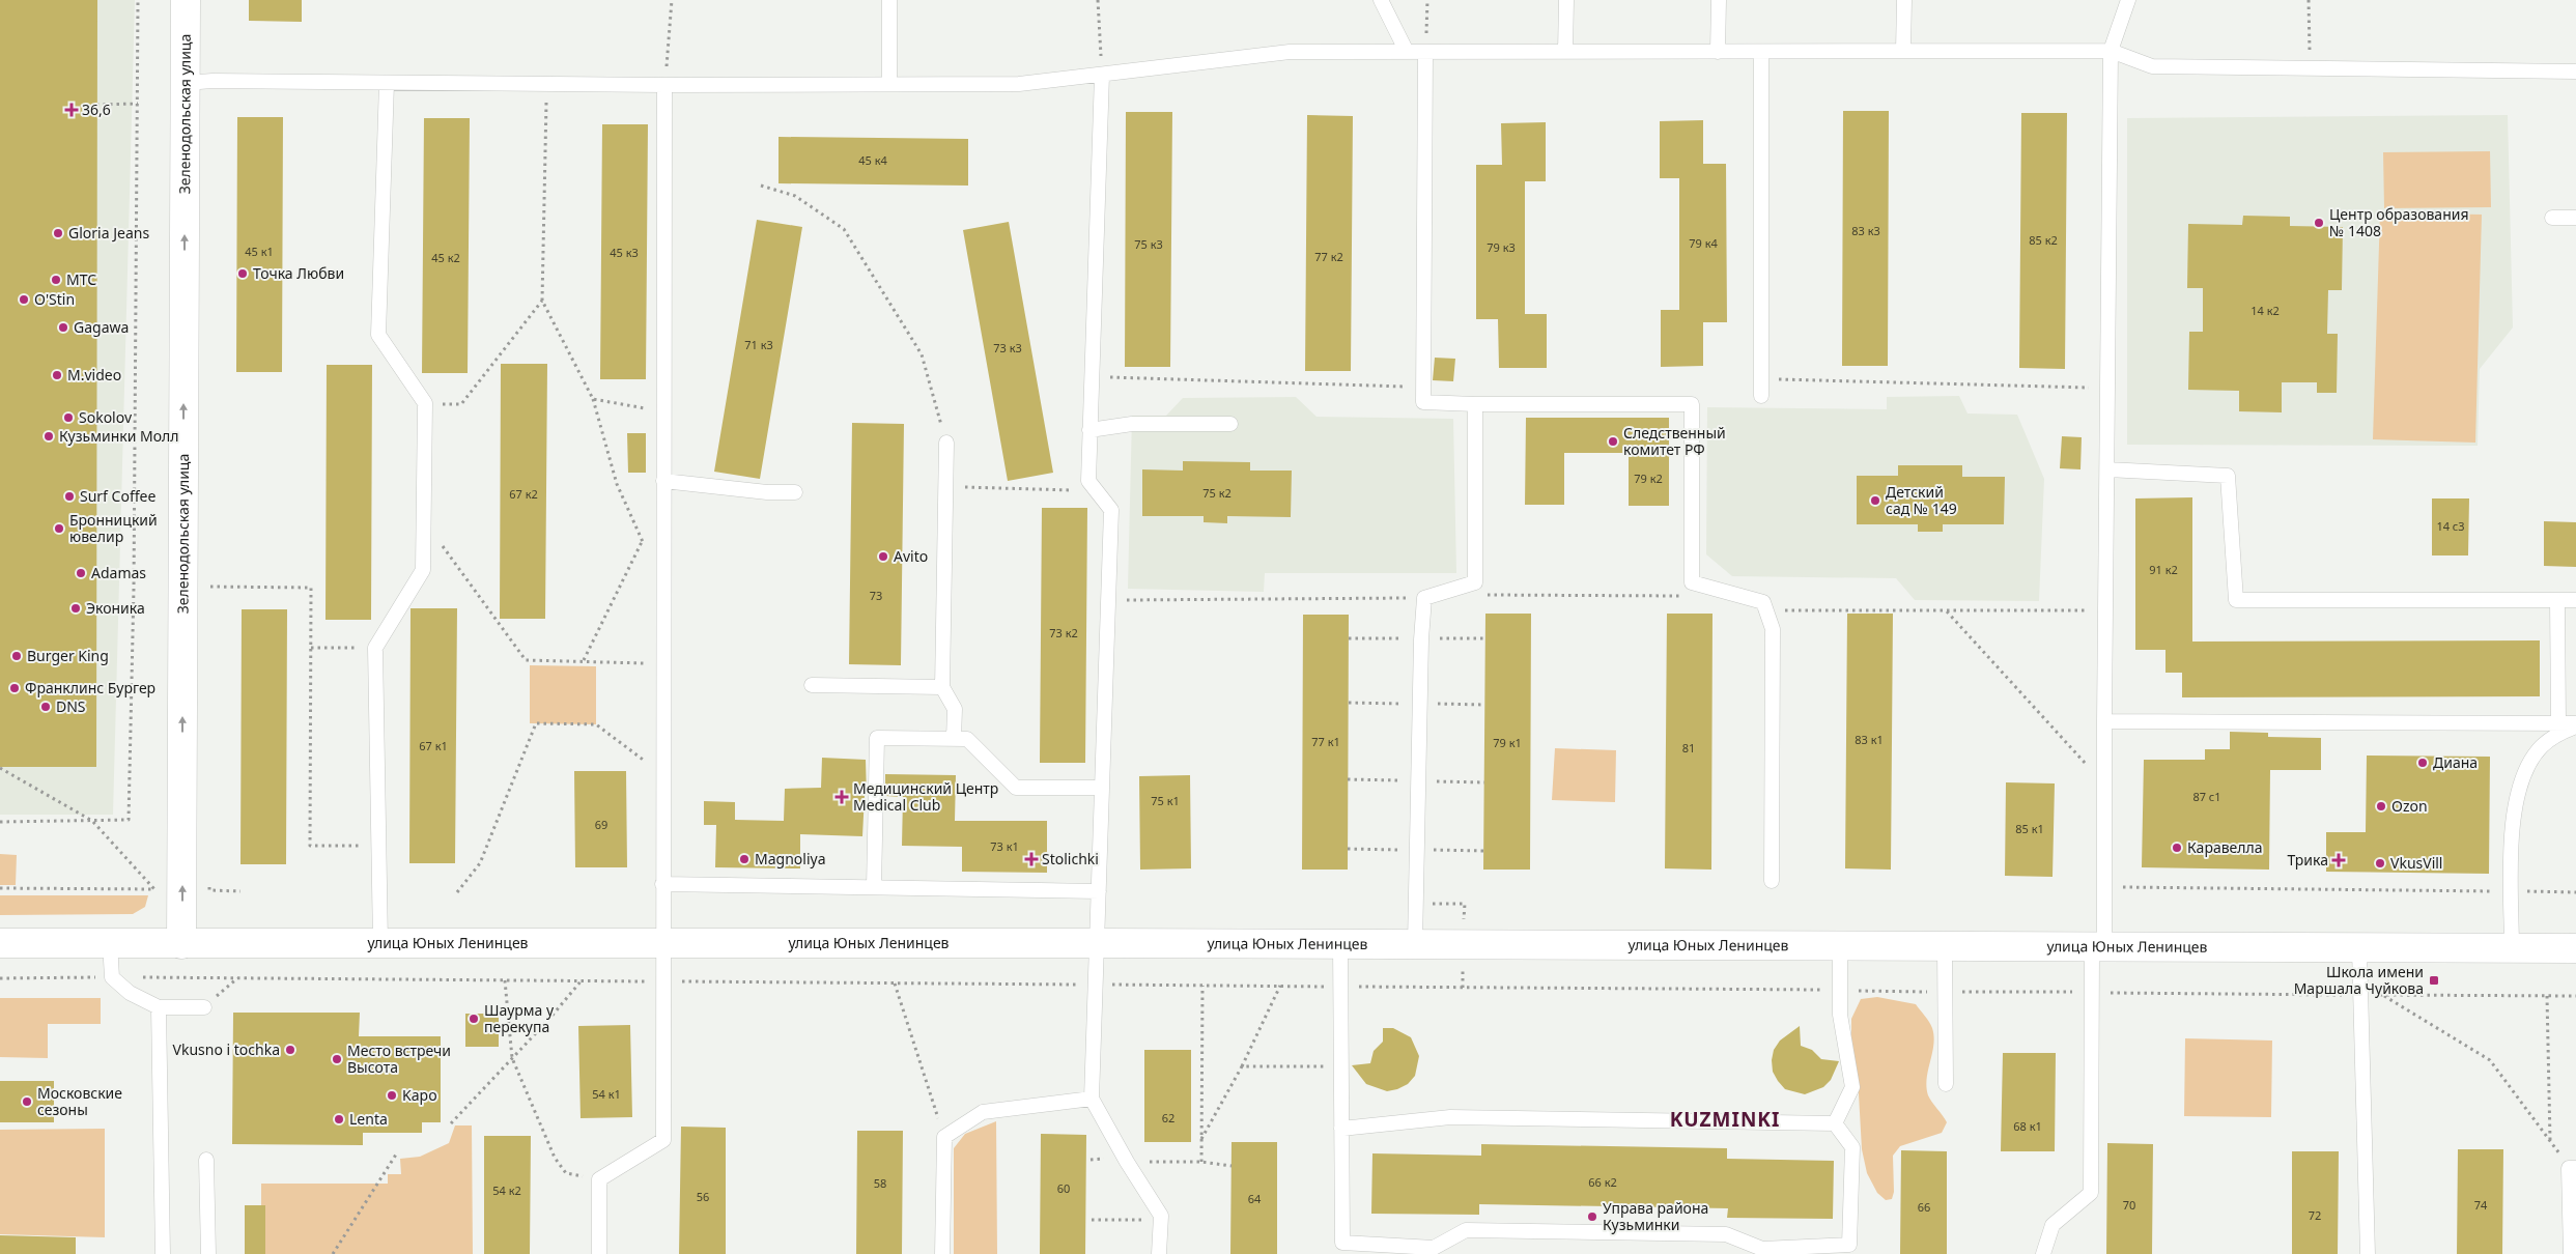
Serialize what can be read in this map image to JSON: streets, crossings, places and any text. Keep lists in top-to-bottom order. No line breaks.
{"streets":{"main road":["Зеленодольская улица","улица Юных Ленинцев"]},"crossings":[["Зеленодольская улица","улица Юных Ленинцев"]],"one_way":["Зеленодольская улица"],"districts":["KUZMINKI"],"places":{"health":["36,6","Медицинский Центр Medical Club","Stolichki","Трика"],"other":["Центр образования № 1408","Gloria Jeans","Точка Любви","МТС","O'Stin","Gagawa","M.video","Sokolov","Кузьминки Молл","Следственный комитет РФ","Surf Coffee","Детский сад № 149","Бронницкий ювелир","Avito","Adamas","Эконика","Burger King","Франклинс Бургер","DNS","Диана","Ozon","Каравелла","Magnoliya","VkusVill","Шаурма у перекупа","Vkusno i tochka","Место встречи Высота","Kapo","Московские сезоны","Lenta","Управа района Кузьминки"],"transit":["Школа имени Маршала Чуйкова"]},"house_numbers":["45 к4","83 к3","85 к2","79 к4","75 к3","79 к3","45 к1","45 к3","77 к2","45 к2","14 к2","71 к3","73 к3","79 к2","75 к2","67 к2","14 с3","91 к2","73","73 к2","83 к1","77 к1","79 к1","67 к1","81","87 с1","75 к1","69","85 к1","73 к1","54 к1","62","68 к1","66 к2","58","60","54 к2","56","64","70","74","66","72"]}
